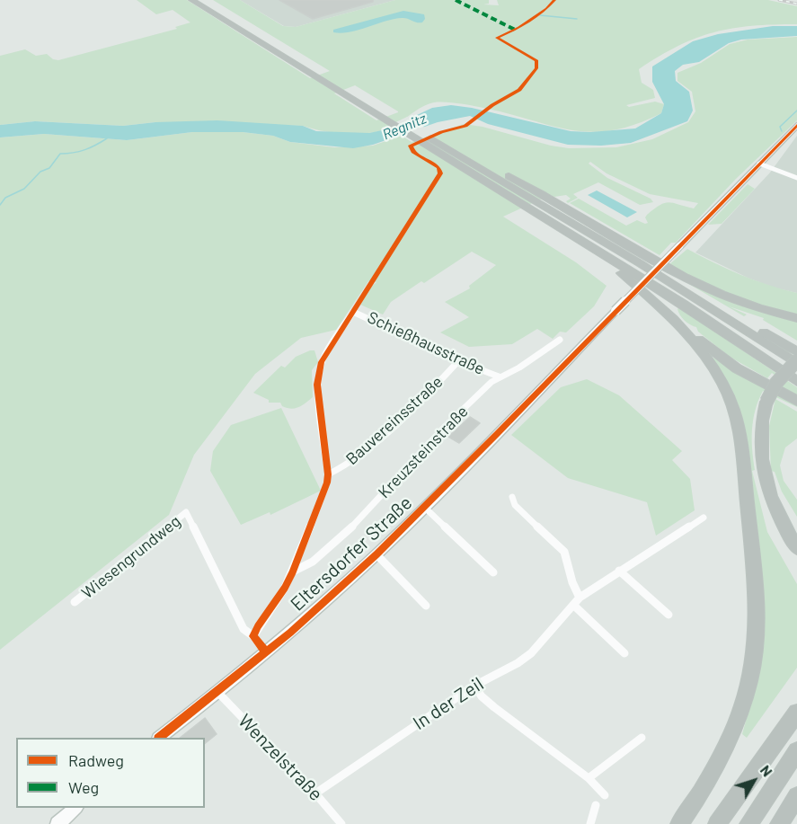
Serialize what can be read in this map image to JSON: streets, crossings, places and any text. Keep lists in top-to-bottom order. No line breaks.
{"streets":{"street":["Schießhausstraße","Bauvereinsstraße","Kreuzsteinstraße","Eltersdorfer Straße","Wiesengrundweg","In der Zeil","Wenzelstraße"]},"crossings":[["Schießhausstraße","Bauvereinsstraße"],["Schießhausstraße","Kreuzsteinstraße"],["Eltersdorfer Straße","Wiesengrundweg"],["Eltersdorfer Straße","Wenzelstraße"],["In der Zeil","Wenzelstraße"]],"water":["Regnitz"],"legend":["Radweg","Weg"],"north":"top right"}
